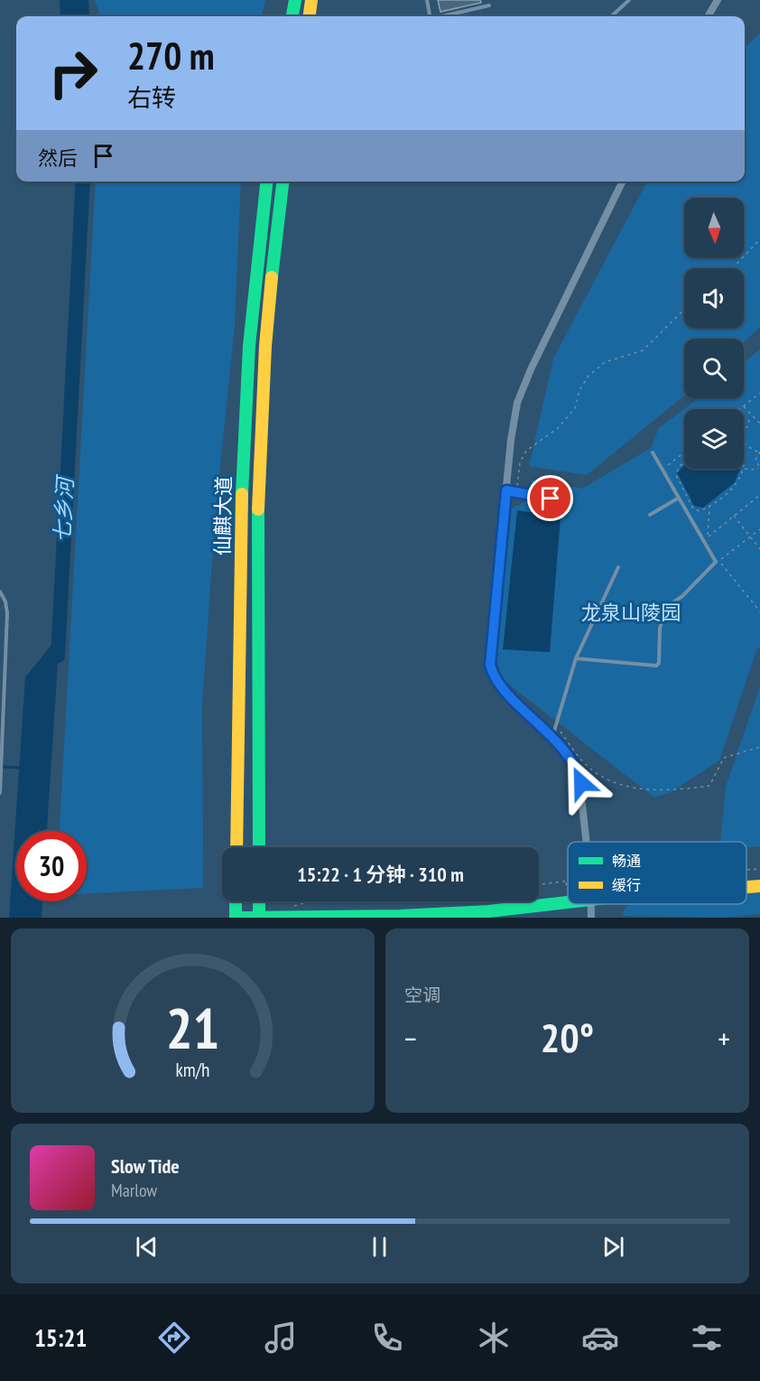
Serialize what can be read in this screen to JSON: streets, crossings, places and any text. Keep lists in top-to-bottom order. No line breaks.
{"streets":{"main road":["仙麒大道"]},"water":["七乡河"],"parks":["龙泉山陵园"],"legend":["畅通","缓行"],"north":"bottom","page":{"turn":["270 m","右转"],"then":"然后","limit":"30","trip":"15:22 · 1 分钟 · 310 m","tile":"空调","heat":["−","20°","+"],"song":["Slow Tide","Marlow"],"tabs":"15:21","gauge":["21","km/h"]}}
